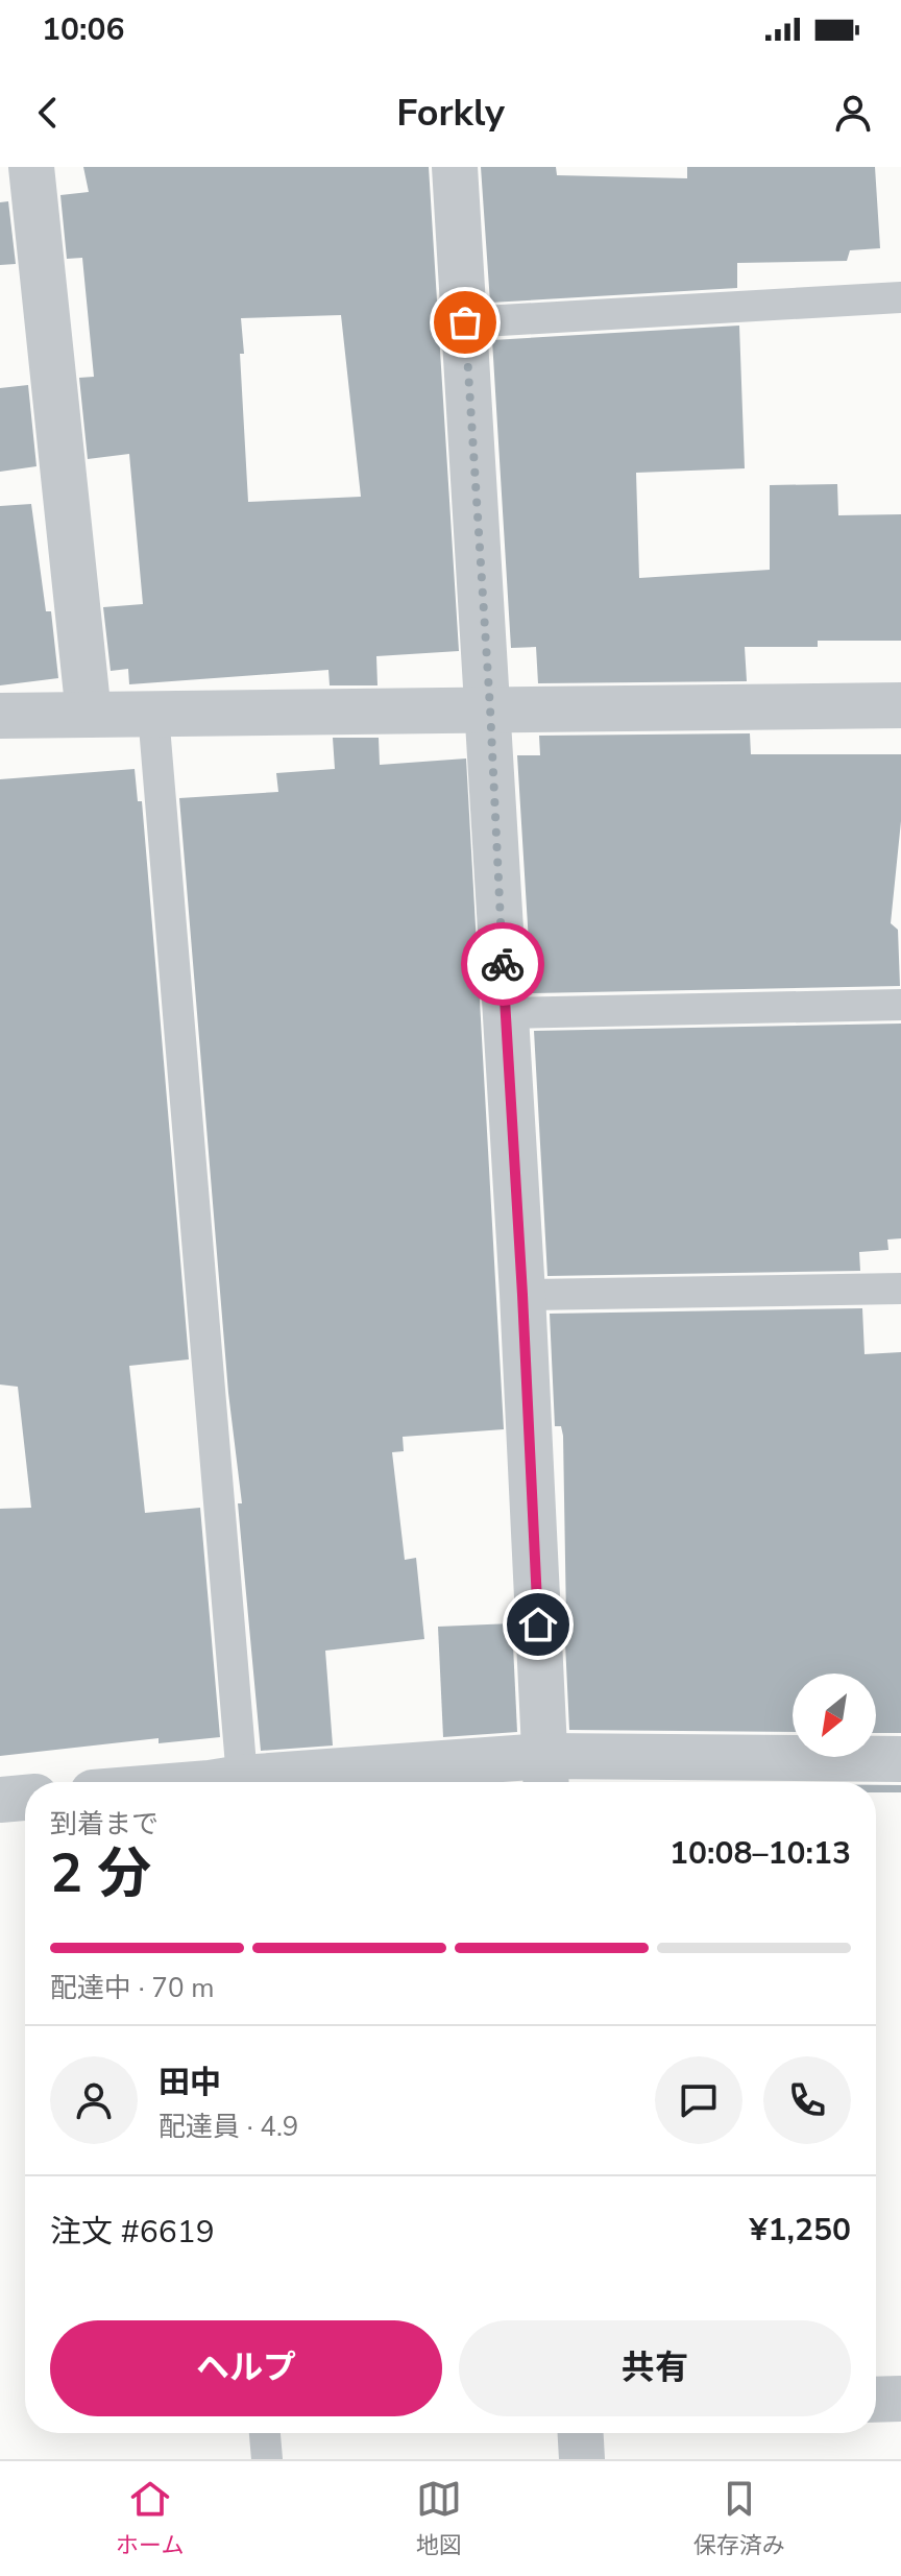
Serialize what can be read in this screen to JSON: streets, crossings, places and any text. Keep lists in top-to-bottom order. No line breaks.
{"north":"bottom left","page":{"status":"10:06","header":"Forkly","heading":["2 分","到着まで","10:08–10:13"],"panel":["田中","配達員 · 4.9","注文 #6619","¥1,250"],"bar":"配達中 · 70 m","buttons":["ヘルプ","共有"],"tabs":["ホーム","地図","保存済み"]}}
